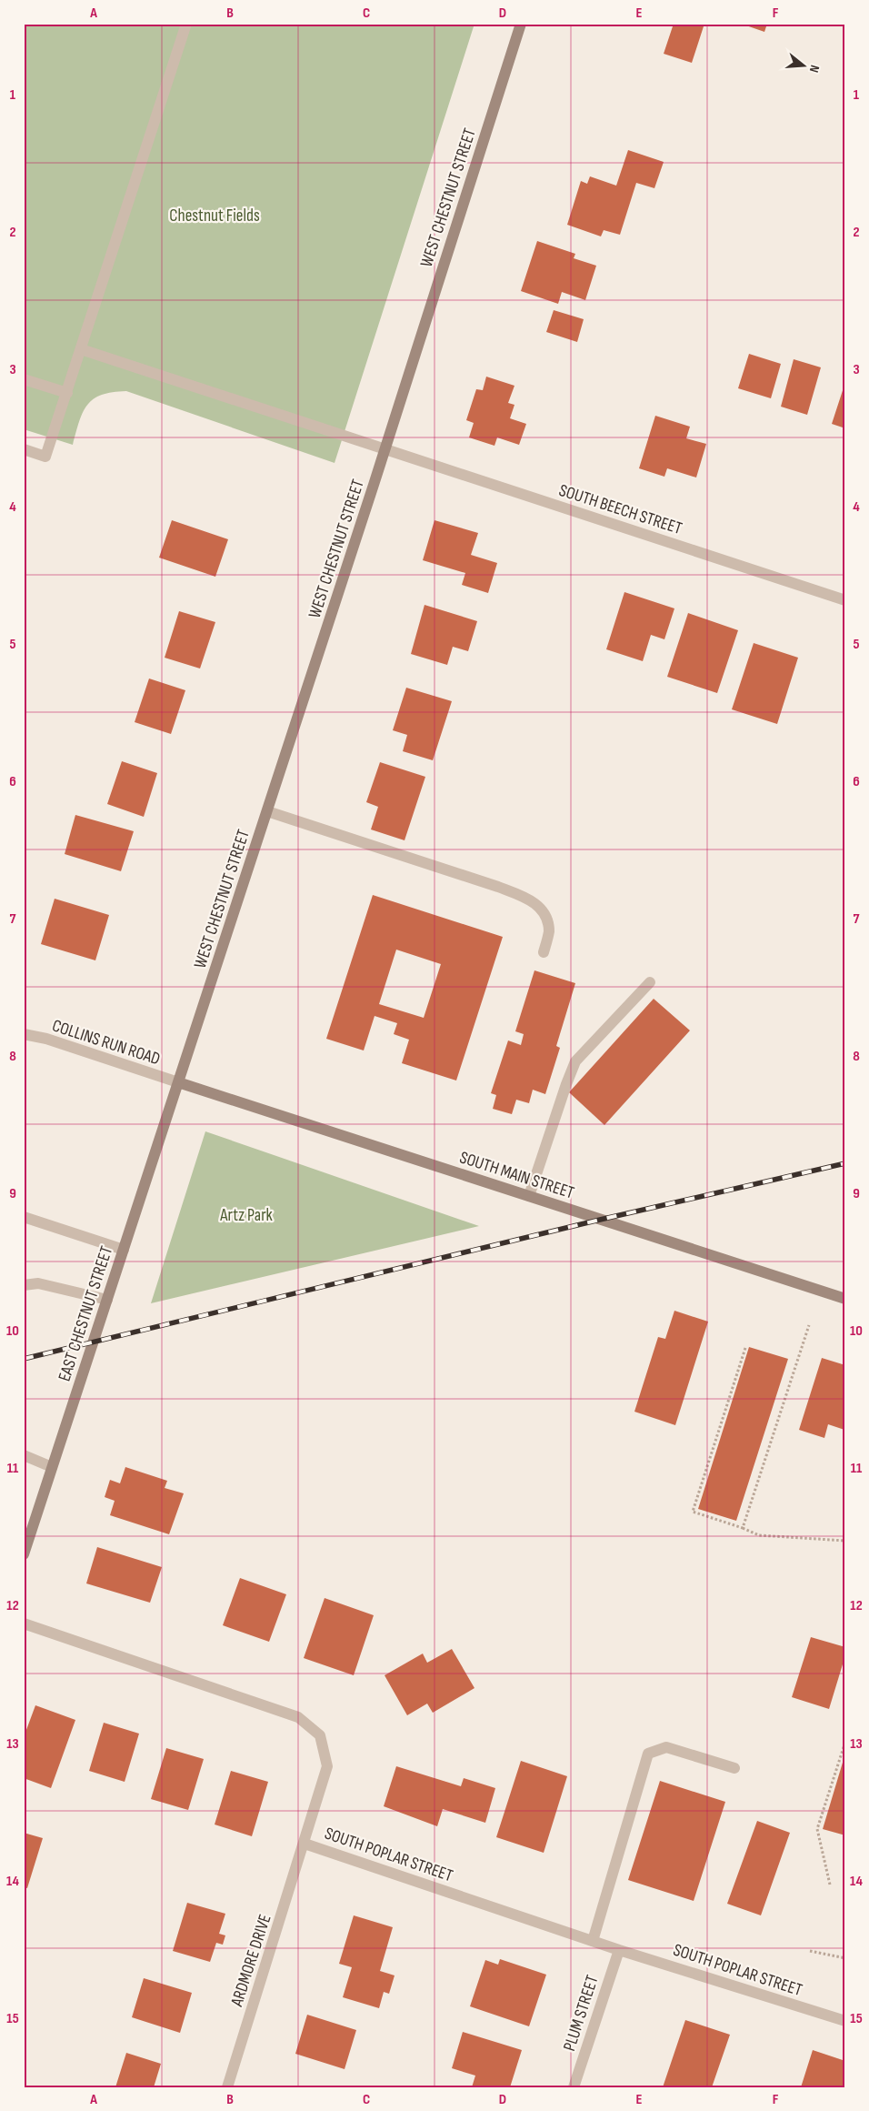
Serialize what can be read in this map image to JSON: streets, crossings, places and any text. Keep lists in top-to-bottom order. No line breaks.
{"streets":{"main road":["WEST CHESTNUT STREET","SOUTH MAIN STREET","EAST CHESTNUT STREET"],"street":["SOUTH BEECH STREET","COLLINS RUN ROAD","SOUTH POPLAR STREET","ARDMORE DRIVE","PLUM STREET"]},"crossings":[["WEST CHESTNUT STREET","SOUTH BEECH STREET"],["WEST CHESTNUT STREET","COLLINS RUN ROAD"],["WEST CHESTNUT STREET","SOUTH MAIN STREET"],["WEST CHESTNUT STREET","EAST CHESTNUT STREET"],["COLLINS RUN ROAD","SOUTH MAIN STREET"],["COLLINS RUN ROAD","EAST CHESTNUT STREET"],["SOUTH MAIN STREET","EAST CHESTNUT STREET"],["SOUTH POPLAR STREET","ARDMORE DRIVE"],["SOUTH POPLAR STREET","PLUM STREET"]],"parks":["Chestnut Fields","Artz Park"],"north":"right","grid":{"columns":["A","B","C","D","E","F"],"rows":["1","2","3","4","5","6","7","8","9","10","11","12","13","14","15"]}}
